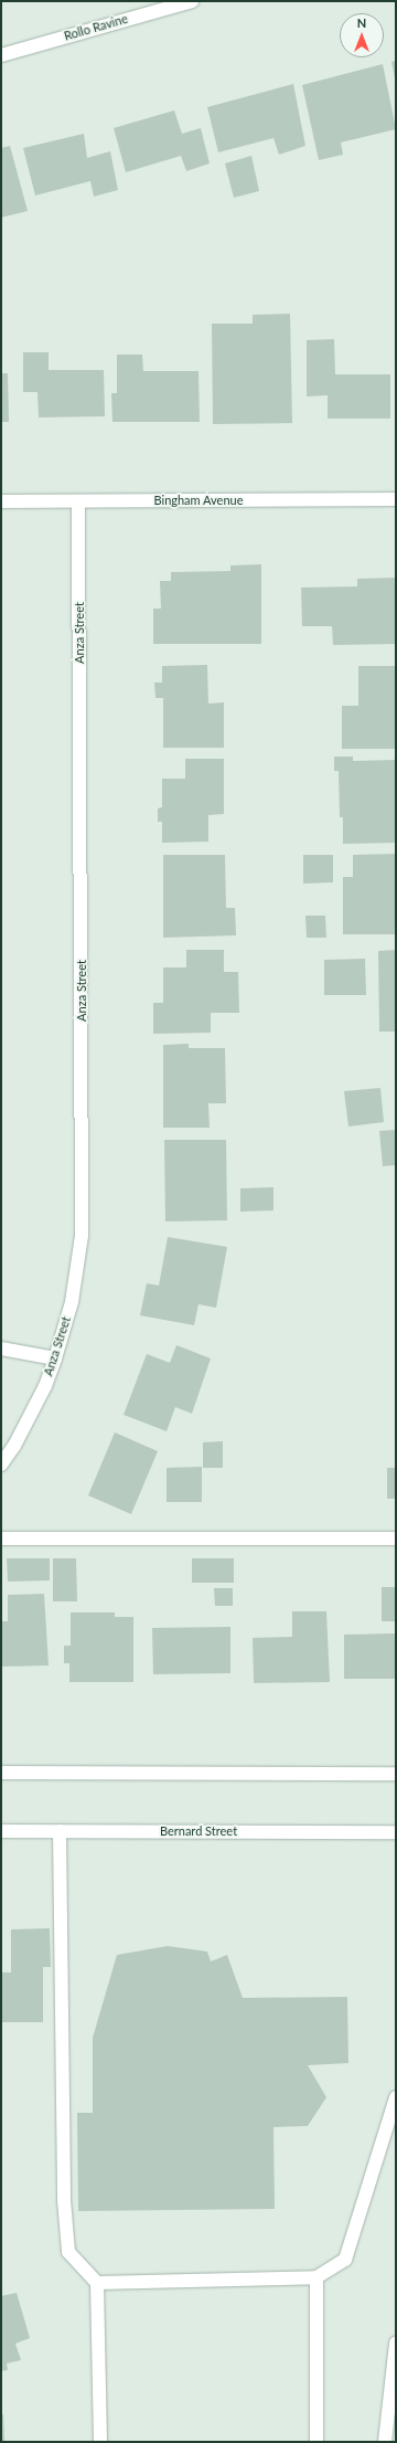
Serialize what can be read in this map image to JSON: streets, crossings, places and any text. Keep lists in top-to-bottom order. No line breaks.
{"streets":{"street":["Rollo Ravine","Bingham Avenue","Anza Street","Bernard Street"]},"crossings":[["Bingham Avenue","Anza Street"]],"north":"top"}
